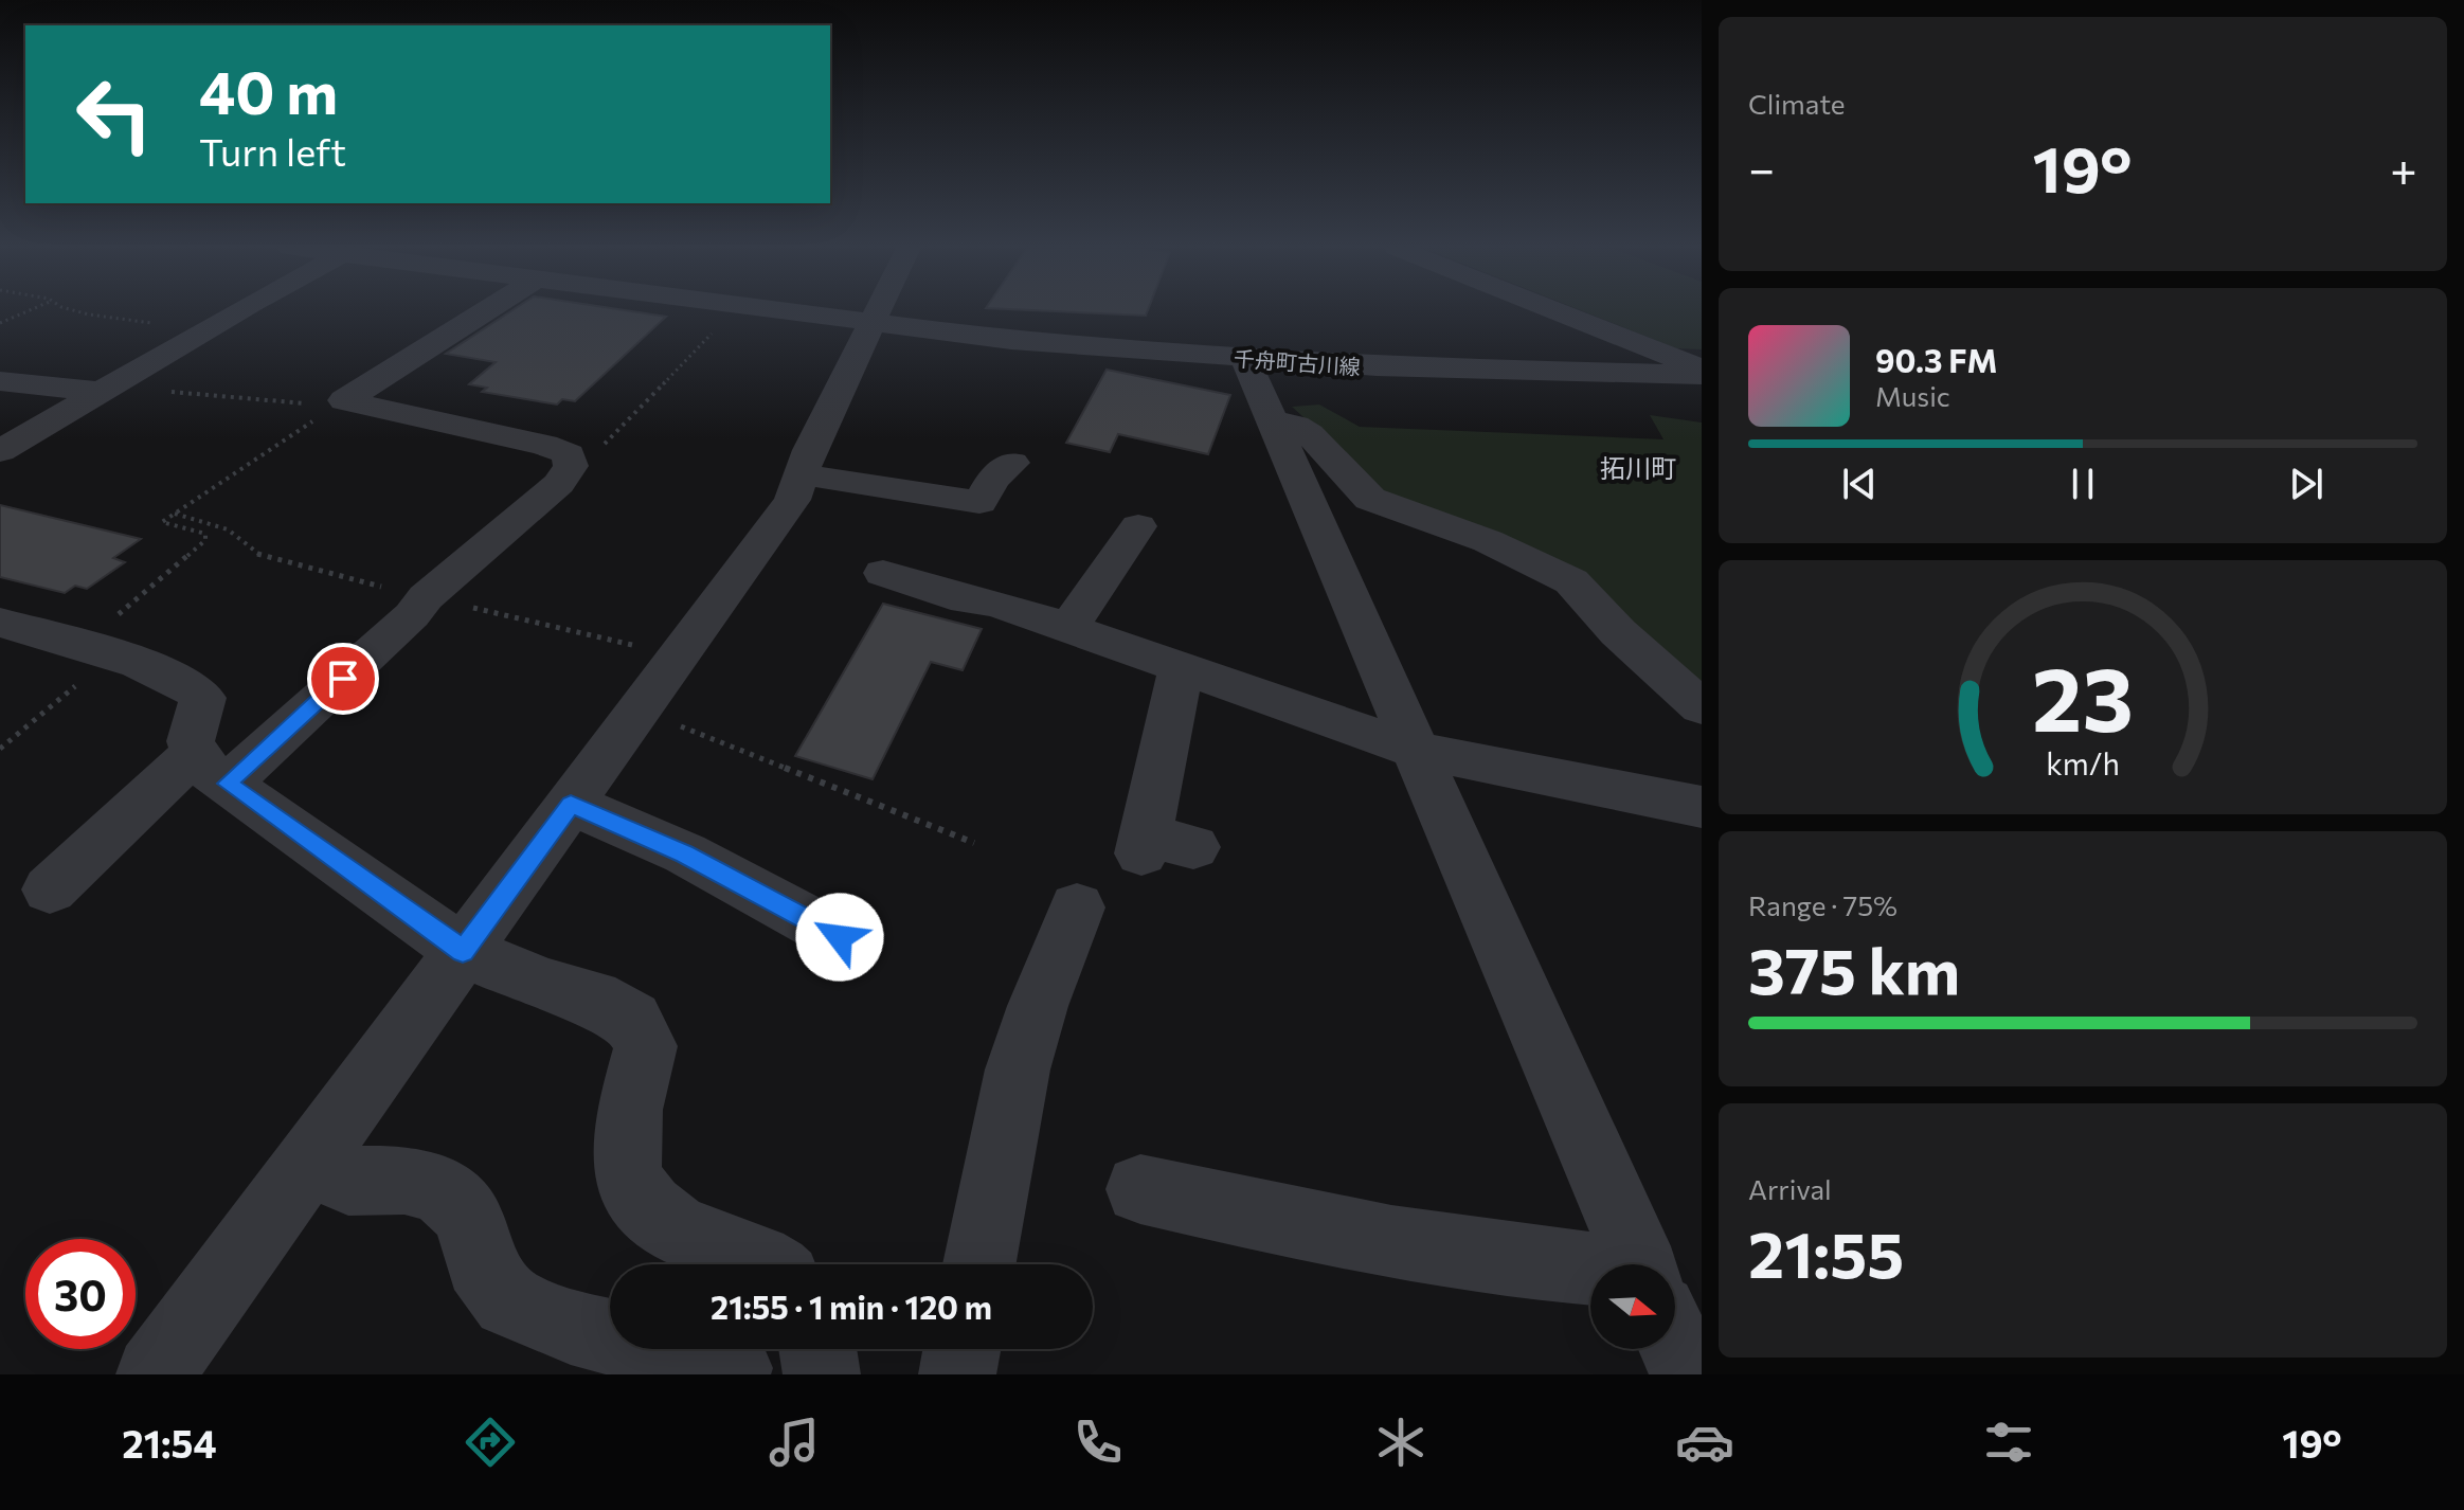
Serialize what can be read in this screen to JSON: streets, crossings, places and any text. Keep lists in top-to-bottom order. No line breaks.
{"streets":{"street":["千舟町古川線"]},"districts":["拓川町"],"north":"right","page":{"tile":["Climate",["Range · 75%","375 km"],["Arrival","21:55"]],"turn":["40 m","Turn left"],"heat":["−","19°","+"],"song":["90.3 FM","Music"],"limit":"30","trip":"21:55 · 1 min · 120 m","tabs":["21:54","19°"],"gauge":["23","km/h"]}}
